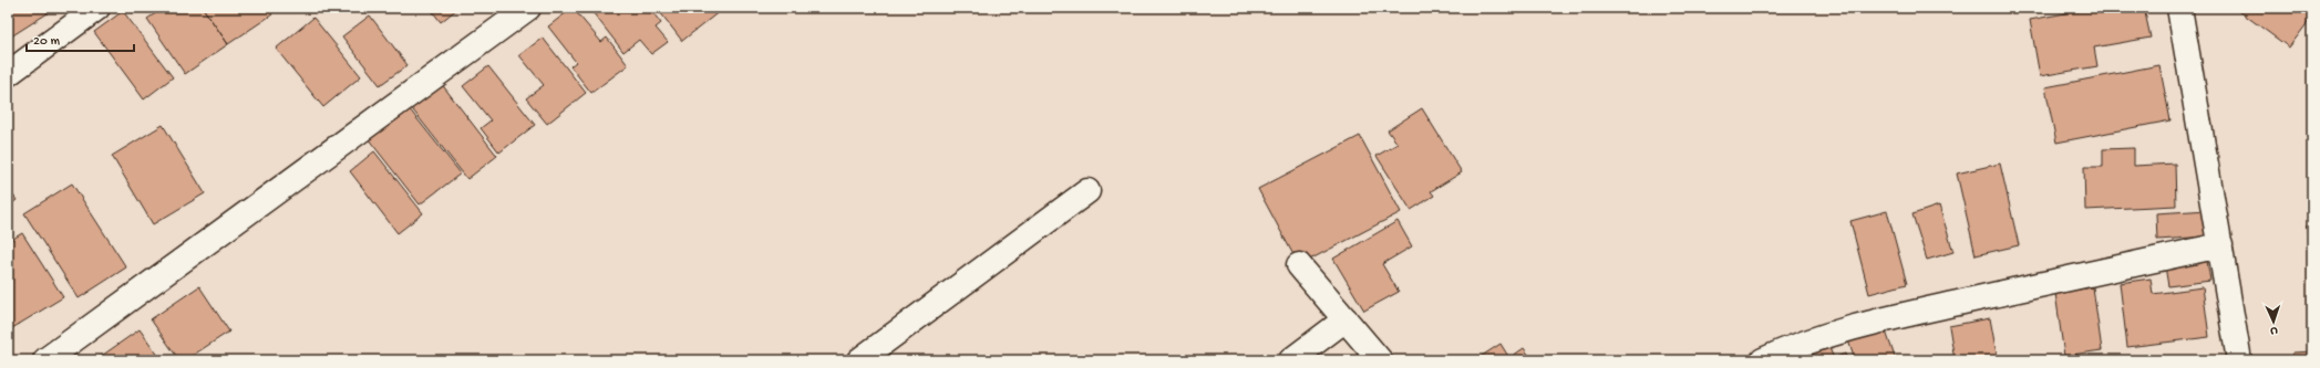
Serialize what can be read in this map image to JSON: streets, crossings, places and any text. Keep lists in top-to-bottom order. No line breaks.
{"scale_bar":"20 m","north":"bottom"}
